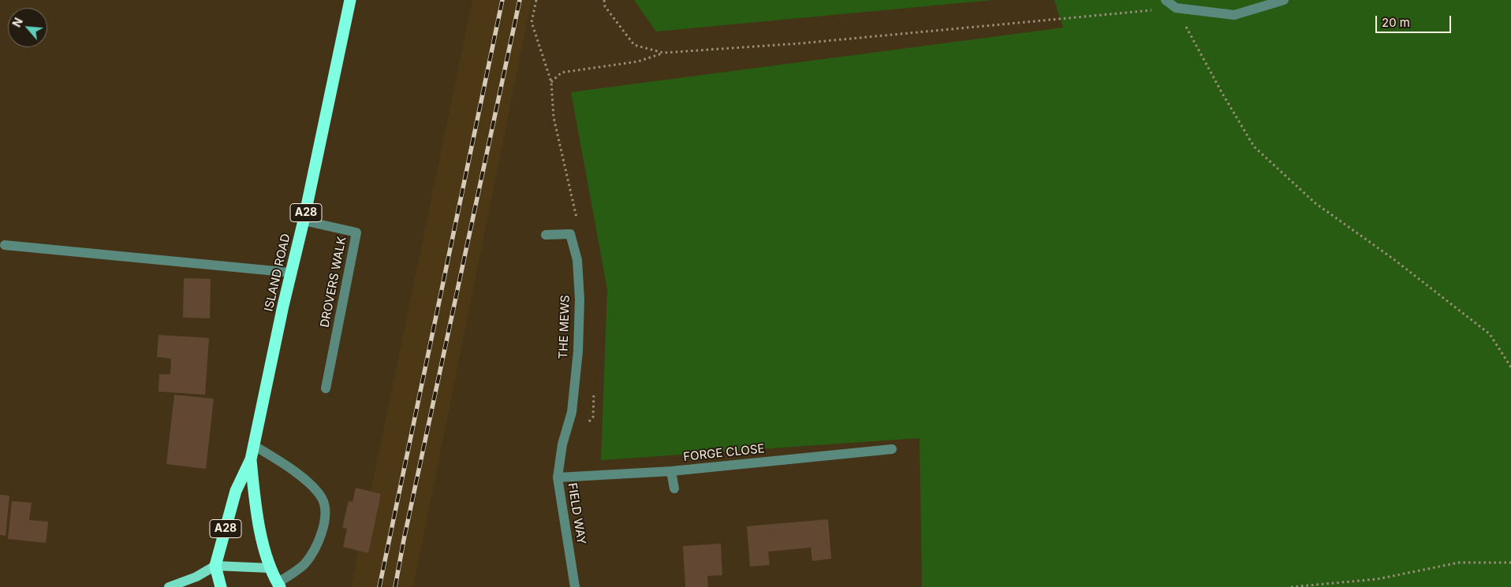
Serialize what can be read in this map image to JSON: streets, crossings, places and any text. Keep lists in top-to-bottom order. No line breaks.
{"streets":{"highway":["A28","ISLAND ROAD"],"street":["DROVERS WALK","THE MEWS","FORGE CLOSE","FIELD WAY"]},"crossings":[["ISLAND ROAD","DROVERS WALK"],["THE MEWS","FIELD WAY"],["FORGE CLOSE","FIELD WAY"]],"scale_bar":"20 m","north":"top left"}
